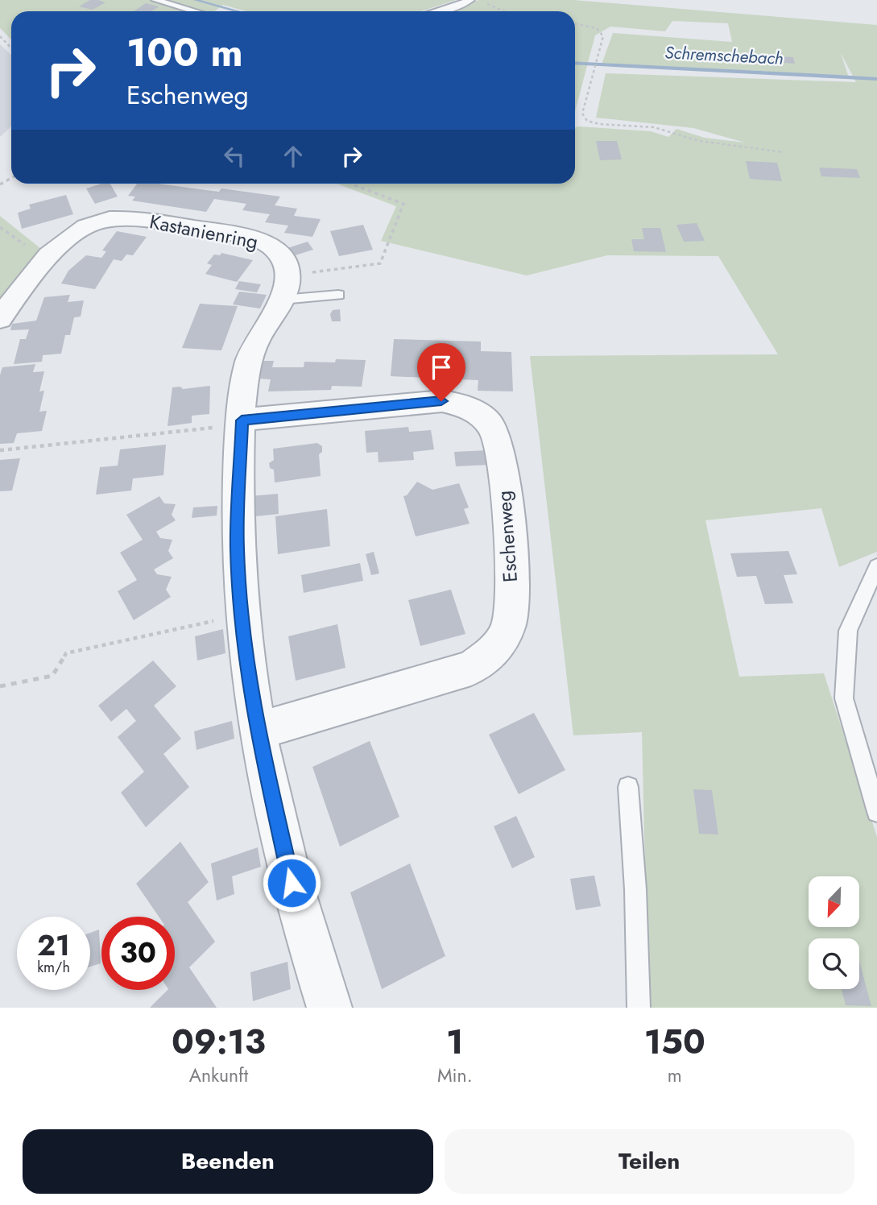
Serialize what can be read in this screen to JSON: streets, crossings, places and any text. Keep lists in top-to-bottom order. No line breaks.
{"streets":{"street":["Kastanienring","Eschenweg"]},"water":["Schremschebach"],"north":"bottom left","page":{"turn":["100 m","Eschenweg"],"speed":"21 km/h","limit":"30","eta":["09:13","Ankunft","1","Min.","150","m"],"buttons":["Beenden","Teilen"]}}
